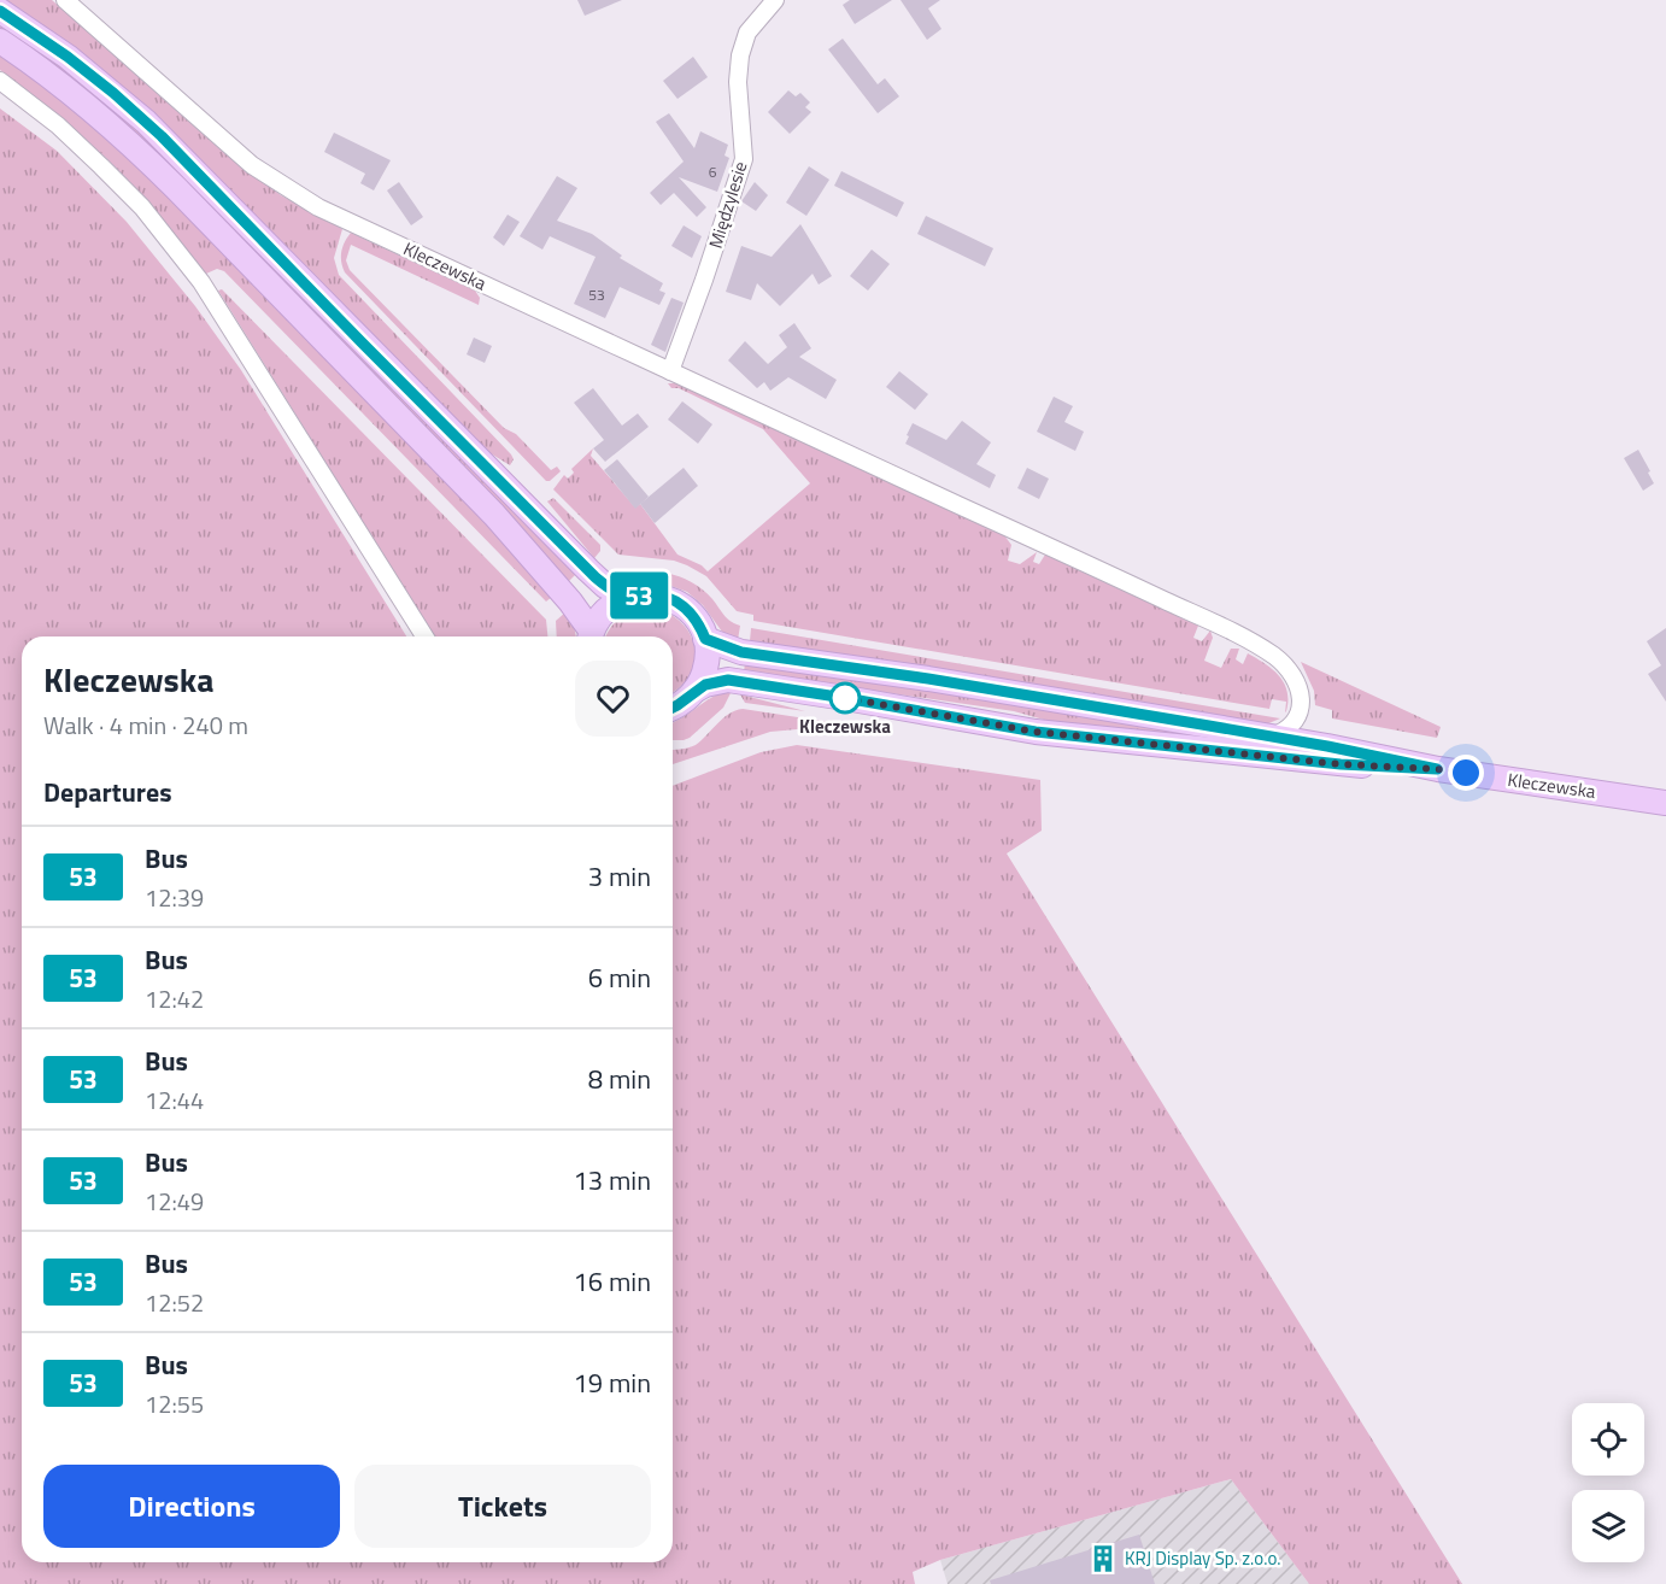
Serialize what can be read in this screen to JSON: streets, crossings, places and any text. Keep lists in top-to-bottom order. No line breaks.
{"streets":{"main road":["Kleczewska"],"street":["Międzylesie"]},"crossings":[["Międzylesie","Kleczewska"]],"places":{"other":["Kleczewska"],"building":["KRJ Display Sp. z.o.o."]},"lines":["bus line 53"],"house_numbers":["6","53"],"page":{"on_map":"53","heading":[["Kleczewska","Walk · 4 min · 240 m"],"Departures"],"list":[{"mark":"53","name":"Bus","note":"12:39","value":"3 min"},{"mark":"53","name":"Bus","note":"12:42","value":"6 min"},{"mark":"53","name":"Bus","note":"12:44","value":"8 min"},{"mark":"53","name":"Bus","note":"12:49","value":"13 min"},{"mark":"53","name":"Bus","note":"12:52","value":"16 min"},{"mark":"53","name":"Bus","note":"12:55","value":"19 min"}],"buttons":["Directions","Tickets"]}}
